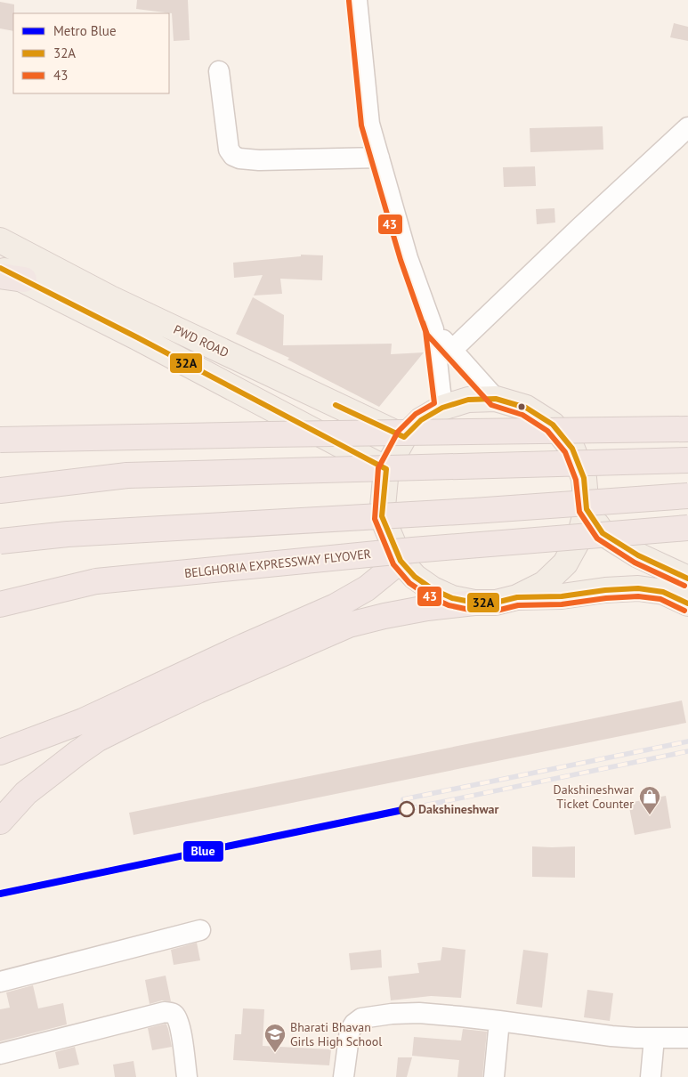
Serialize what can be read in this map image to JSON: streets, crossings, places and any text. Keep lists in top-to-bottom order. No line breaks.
{"streets":{"highway":["BELGHORIA EXPRESSWAY FLYOVER"],"main road":["PWD ROAD"]},"places":{"other":["Dakshineshwar"],"shop":["Dakshineshwar Ticket Counter"],"school or university":["Bharati Bhavan Girls High School"]},"lines":["transit line 43","transit line 32A","metro line Blue"],"legend":["Metro Blue","32A","43"]}
